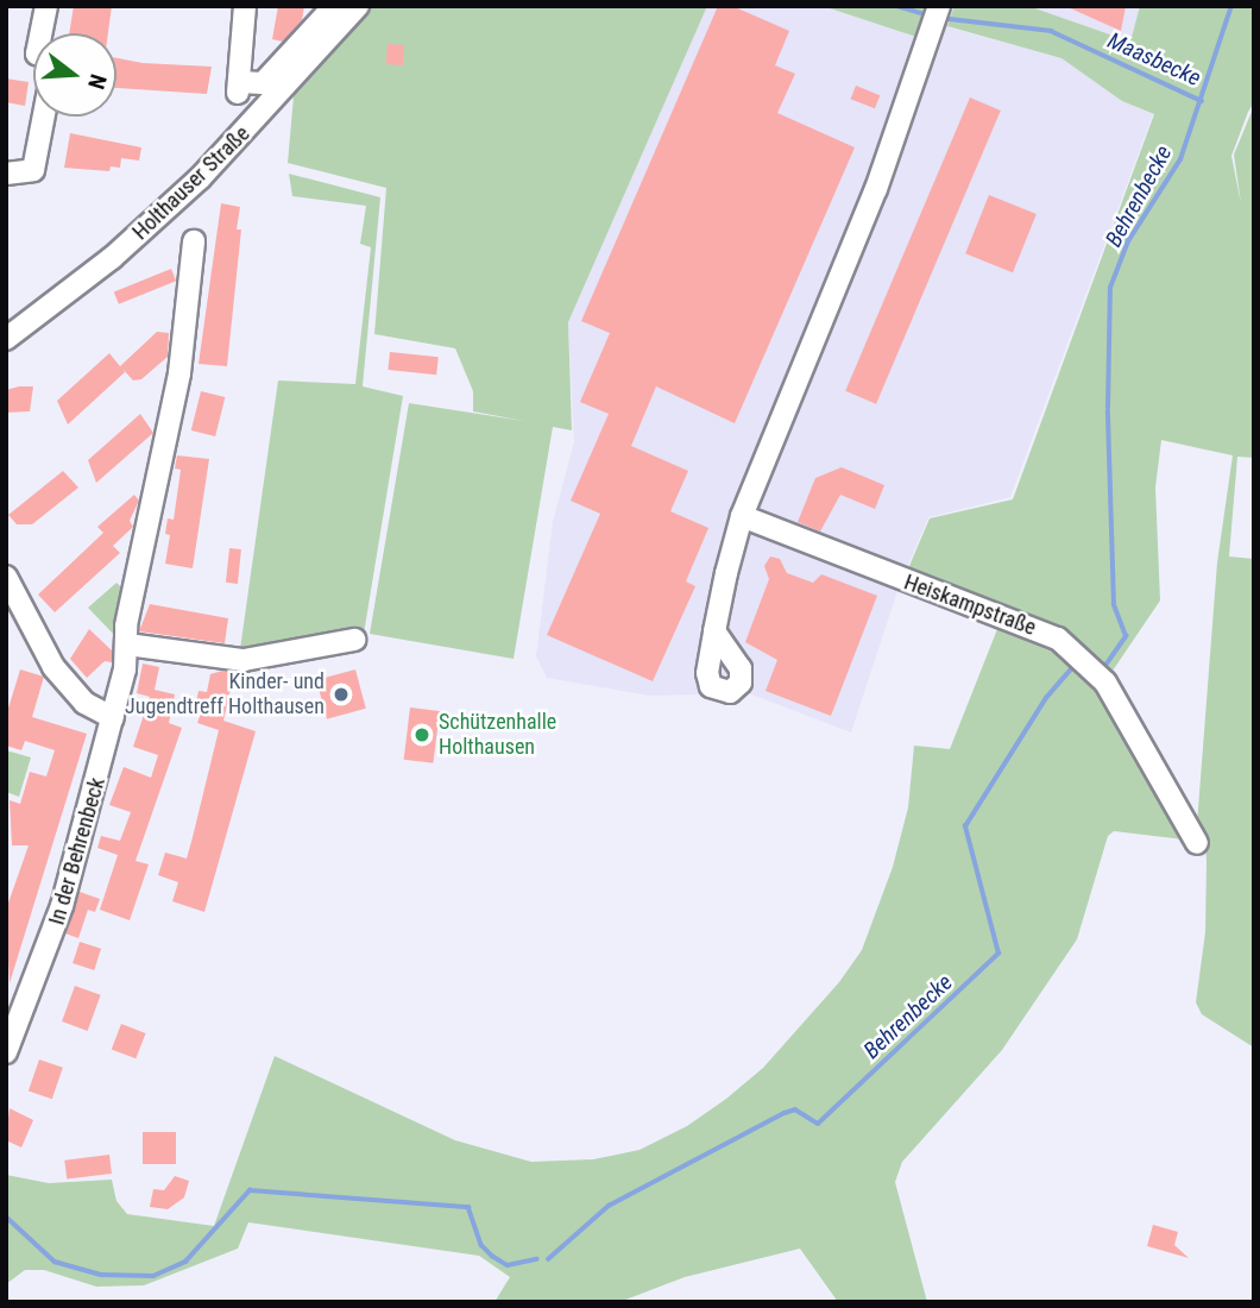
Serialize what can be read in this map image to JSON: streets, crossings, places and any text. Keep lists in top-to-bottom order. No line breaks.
{"streets":{"street":["Holthauser Straße","Heiskampstraße","In der Behrenbeck"]},"water":["Maasbecke","Behrenbecke"],"places":["Kinder- und Jugendtreff Holthausen","Schützenhalle Holthausen"],"north":"right"}
